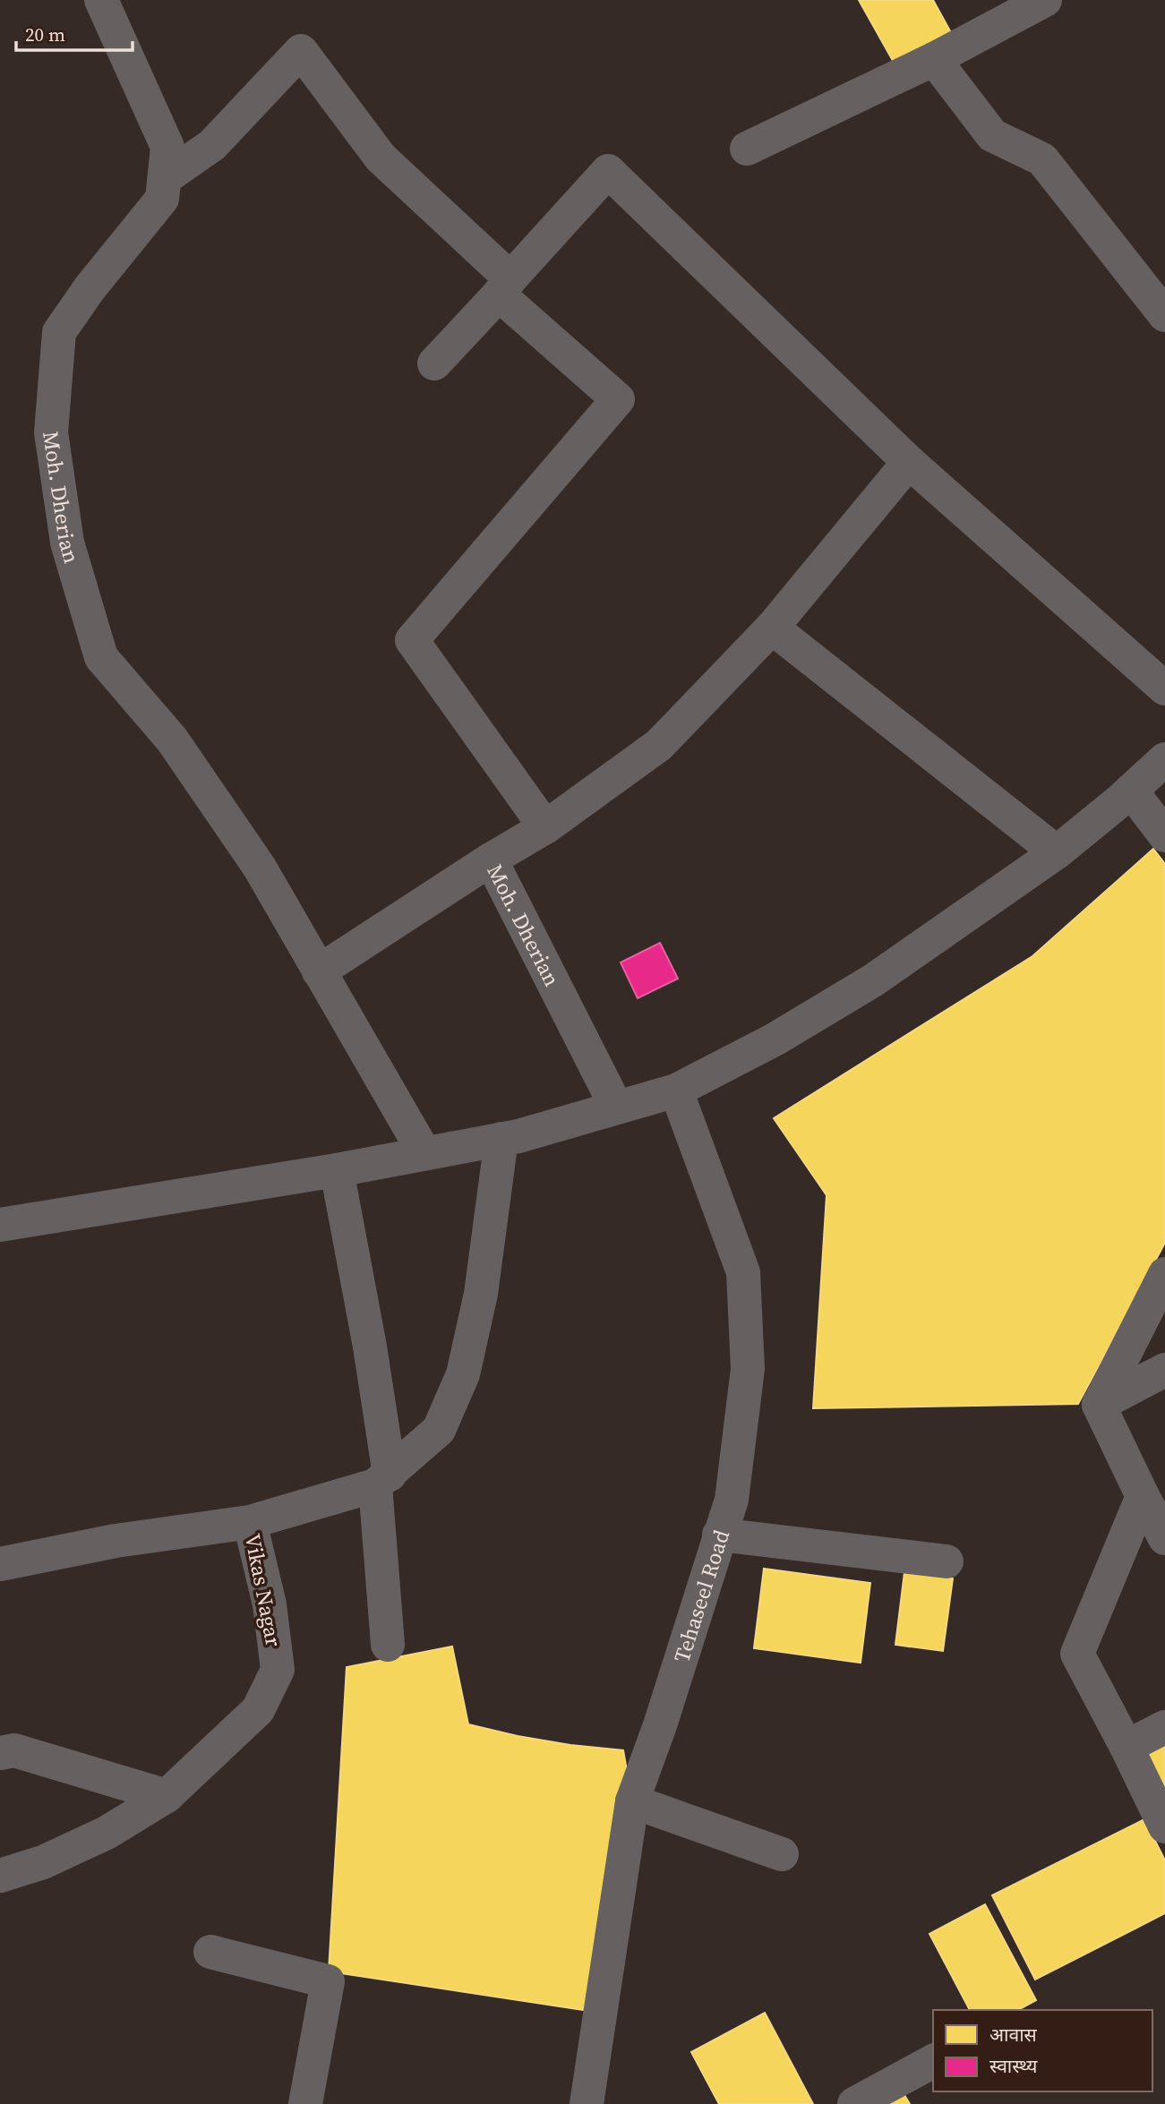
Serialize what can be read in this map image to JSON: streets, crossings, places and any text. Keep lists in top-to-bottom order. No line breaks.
{"streets":{"street":["Moh. Dherian","Vikas Nagar","Tehaseel Road"]},"legend":["आवास","स्वास्थ्य"],"scale_bar":"20 m"}
